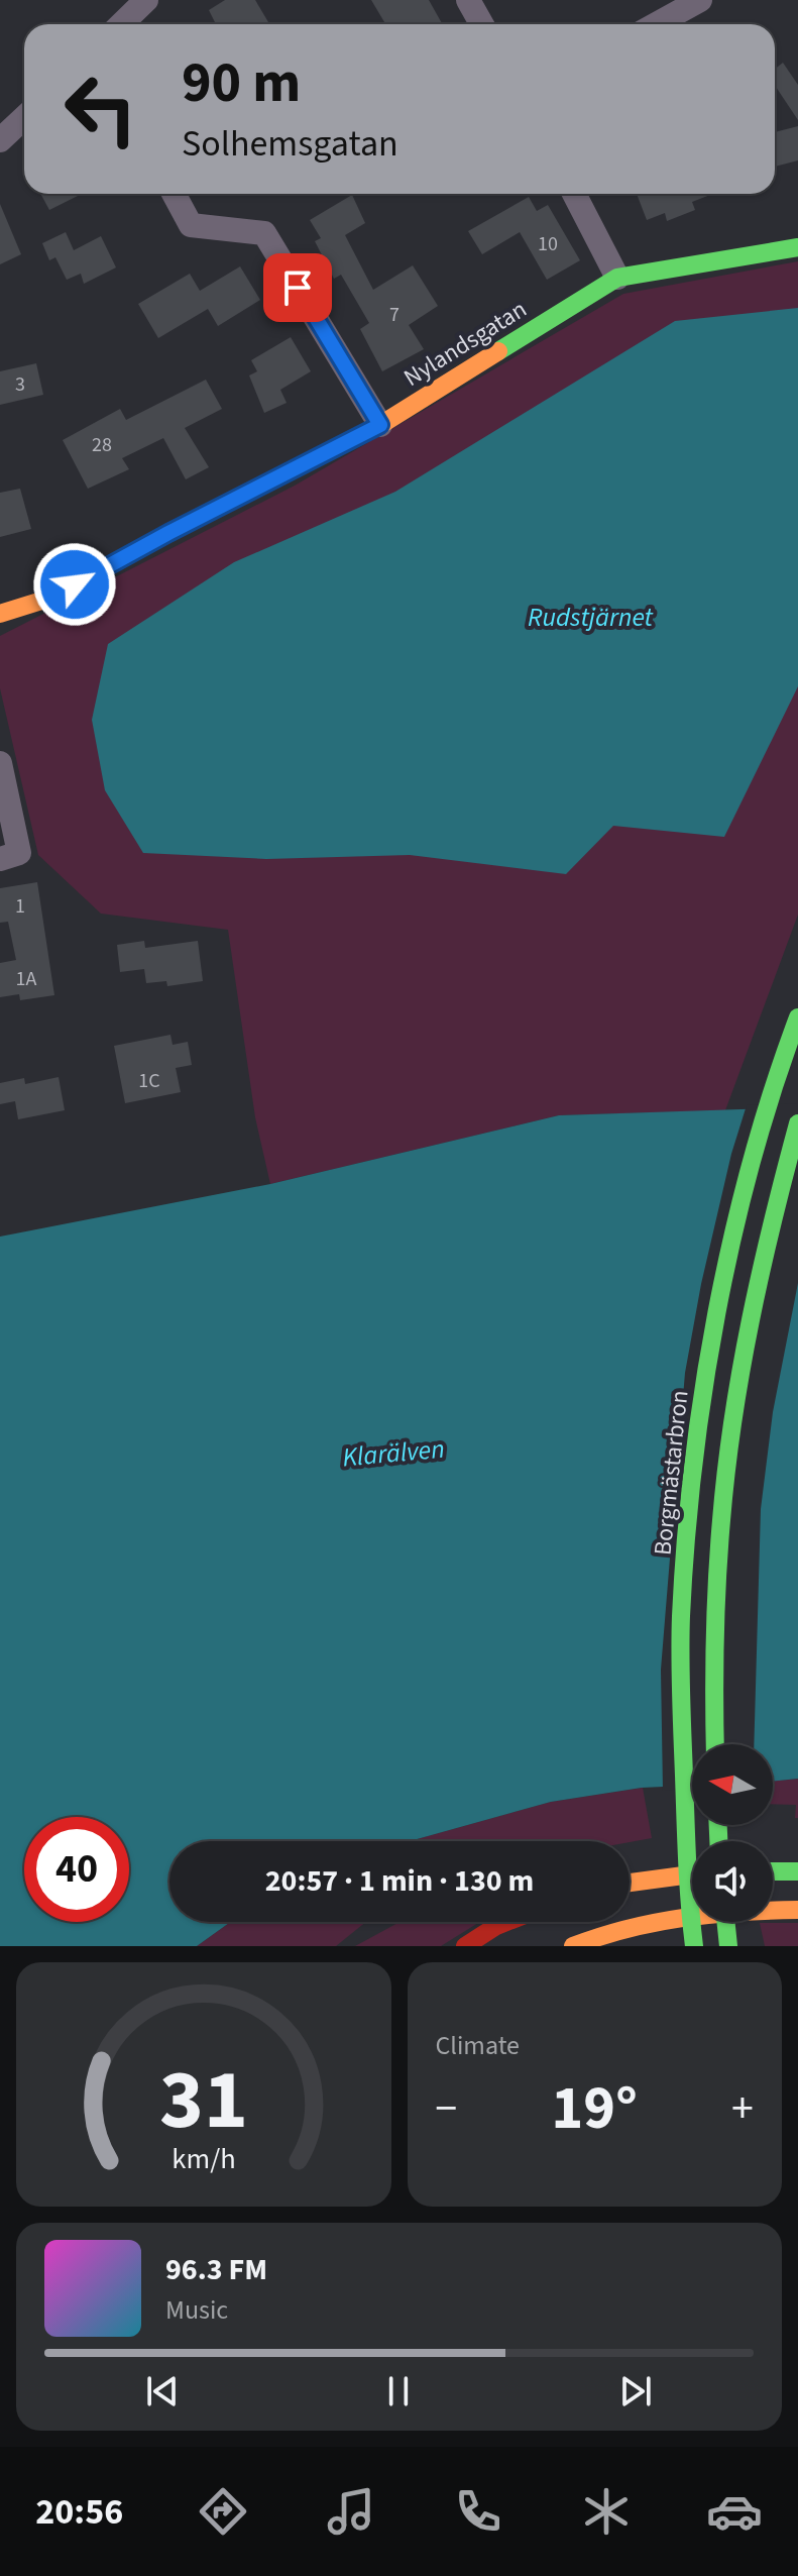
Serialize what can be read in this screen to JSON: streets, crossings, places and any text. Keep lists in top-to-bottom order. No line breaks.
{"streets":{"main road":["Nylandsgatan","Borgmästarbron"]},"water":["Rudstjärnet","Klarälven"],"house_numbers":["10","7","3","28","1","1A","1C"],"north":"left","page":{"turn":["90 m","Solhemsgatan"],"limit":"40","trip":"20:57 · 1 min · 130 m","tile":"Climate","heat":["−","19°","+"],"song":["96.3 FM","Music"],"tabs":"20:56","gauge":["31","km/h"]}}
